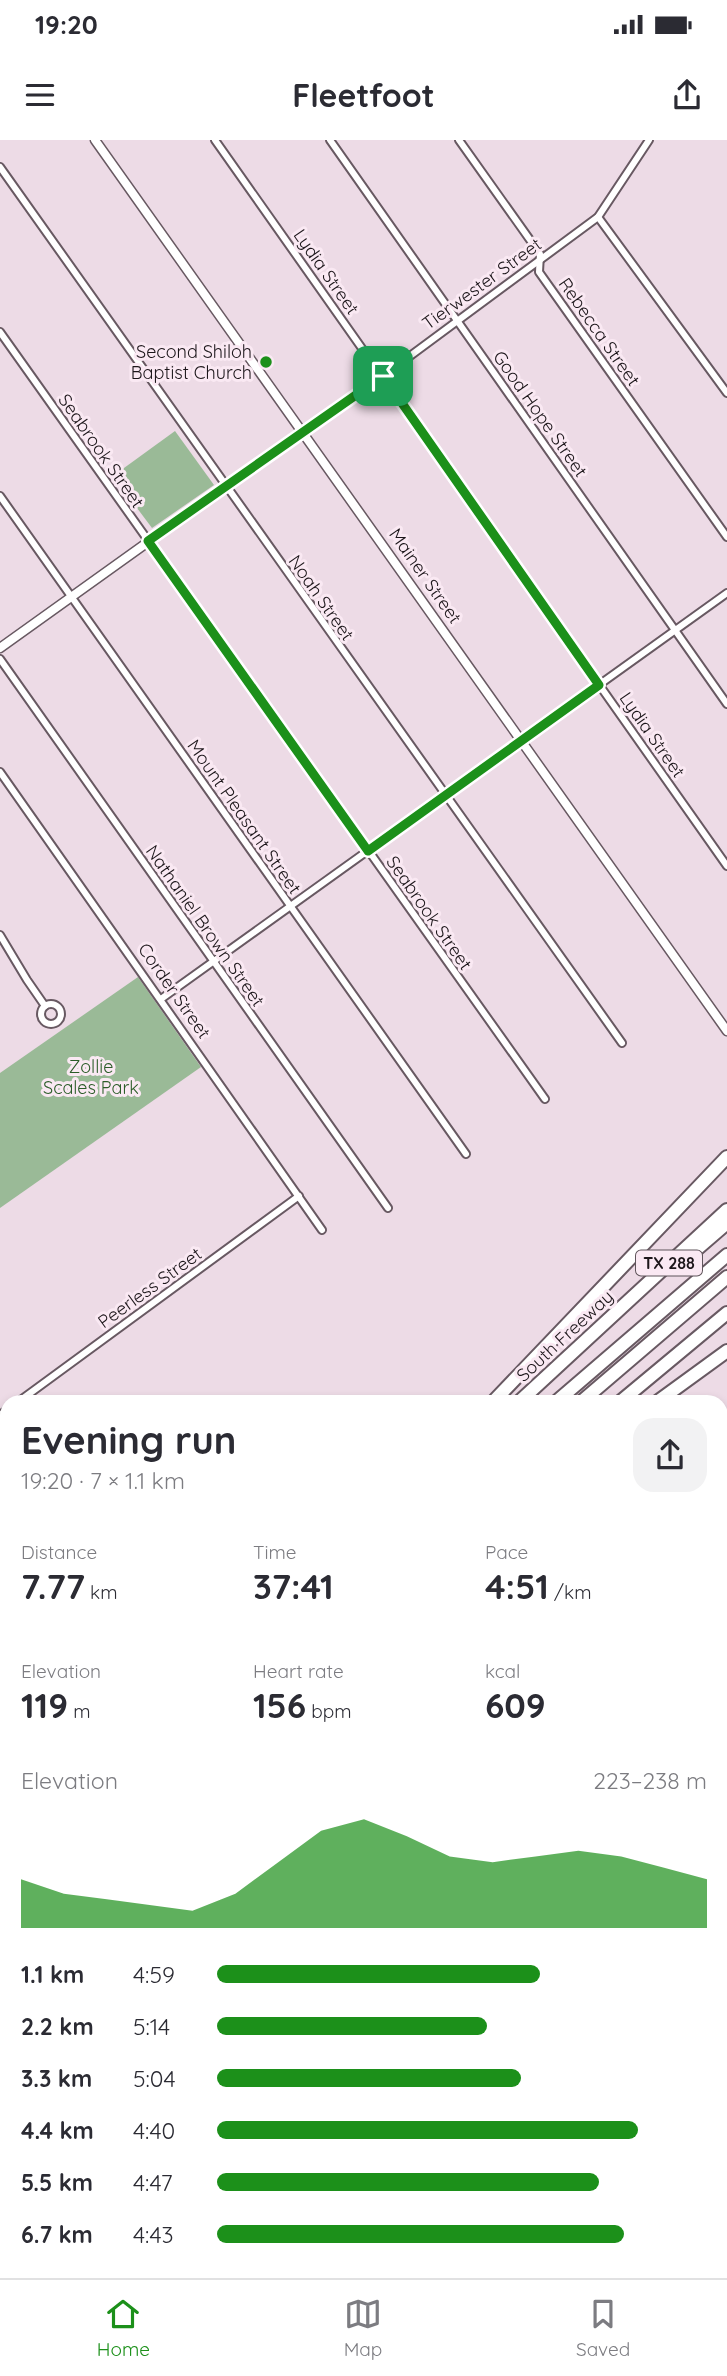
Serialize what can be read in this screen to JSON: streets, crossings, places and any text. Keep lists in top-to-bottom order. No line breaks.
{"streets":{"highway":["TX 288","South Freeway"],"street":["Lydia Street","Tierwester Street","Rebecca Street","Good Hope Street","Seabrook Street","Mainer Street","Noah Street","Mount Pleasant Street","Nathaniel Brown Street","Corder Street","Peerless Street"]},"crossings":[["Lydia Street","Tierwester Street"],["Tierwester Street","Rebecca Street"],["Tierwester Street","Good Hope Street"],["Tierwester Street","Seabrook Street"],["Tierwester Street","Mainer Street"],["Tierwester Street","Noah Street"],["Tierwester Street","Mount Pleasant Street"],["Corder Street","Peerless Street"]],"parks":["Zollie Scales Park"],"places":["Second Shiloh Baptist Church"],"page":{"status":"19:20","header":"Fleetfoot","heading":["Evening run","19:20 · 7 × 1.1 km"],"stats":[["Distance","7.77 km"],["Time","37:41"],["Pace","4:51 /km"],["Elevation","119 m"],["Heart rate","156 bpm"],["kcal","609"]],"chart":["Elevation","223–238 m"],"list":[{"name":"1.1 km","note":"4:59"},{"name":"2.2 km","note":"5:14"},{"name":"3.3 km","note":"5:04"},{"name":"4.4 km","note":"4:40"},{"name":"5.5 km","note":"4:47"},{"name":"6.7 km","note":"4:43"}],"tabs":["Home","Map","Saved"]}}
